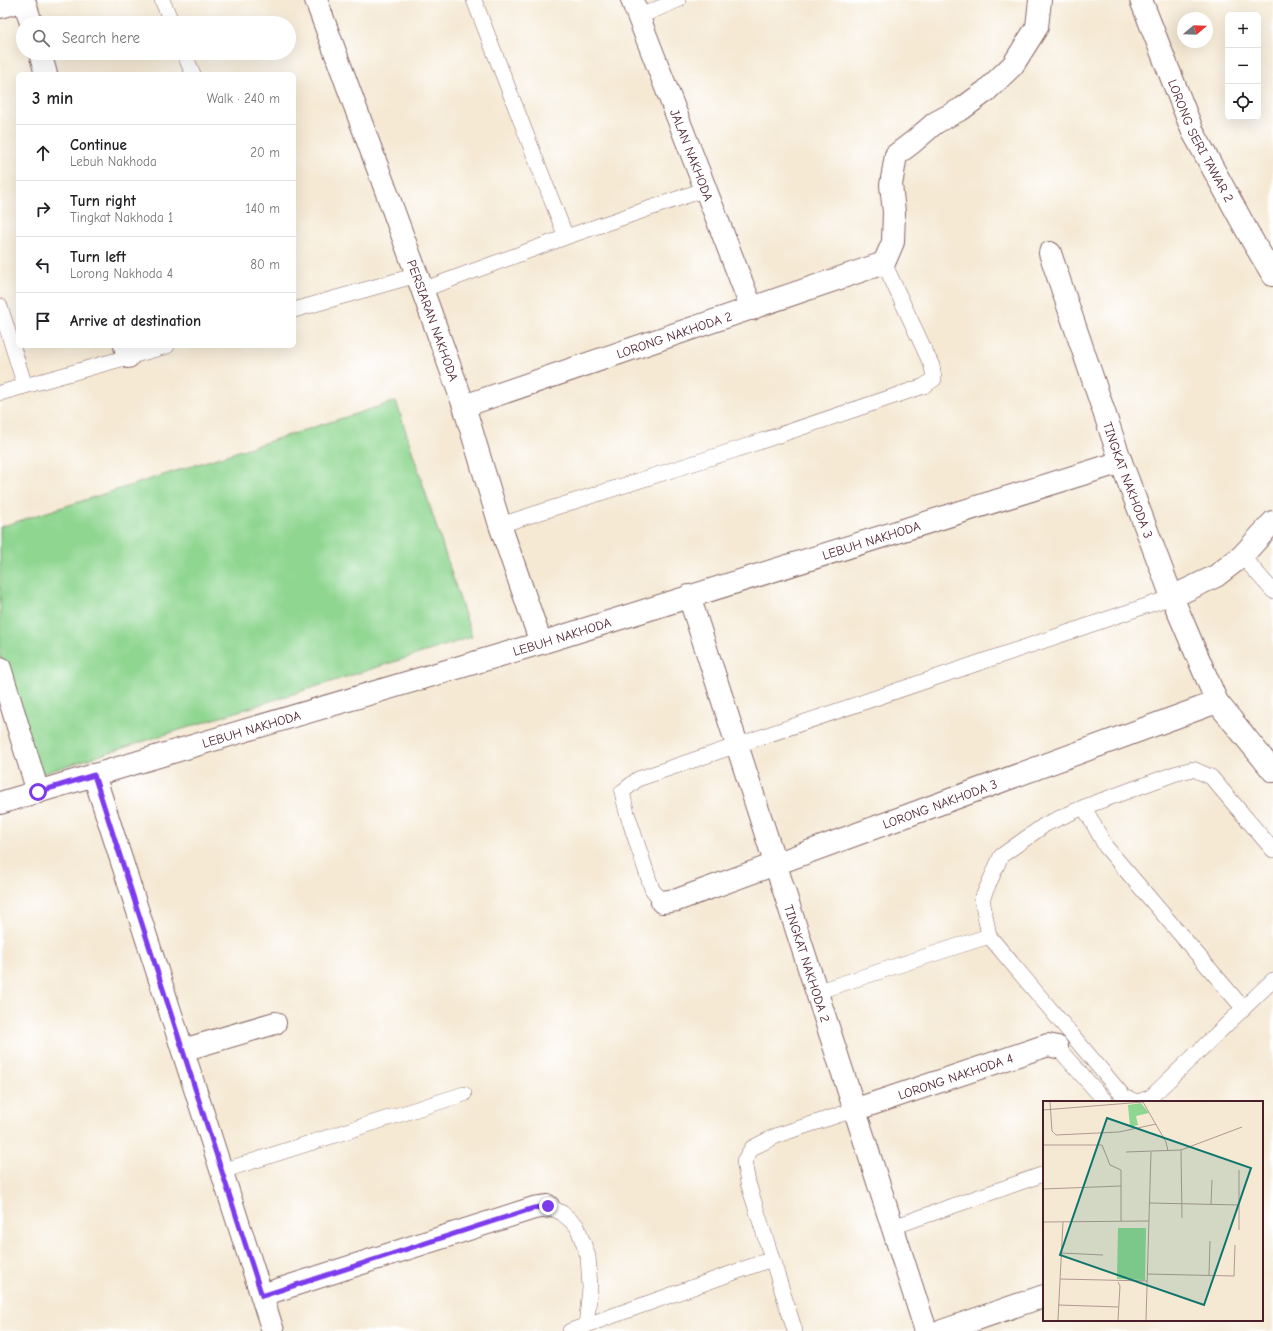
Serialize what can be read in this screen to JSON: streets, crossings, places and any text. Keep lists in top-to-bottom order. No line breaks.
{"streets":{"street":["LORONG SERI TAWAR 2","JALAN NAKHODA","PERSIARAN NAKHODA","LORONG NAKHODA 2","TINGKAT NAKHODA 3","LEBUH NAKHODA","LORONG NAKHODA 3","TINGKAT NAKHODA 2","LORONG NAKHODA 4"]},"crossings":[["JALAN NAKHODA","LORONG NAKHODA 2"],["PERSIARAN NAKHODA","LORONG NAKHODA 2"],["PERSIARAN NAKHODA","LEBUH NAKHODA"],["TINGKAT NAKHODA 3","LEBUH NAKHODA"],["TINGKAT NAKHODA 3","LORONG NAKHODA 3"],["LEBUH NAKHODA","TINGKAT NAKHODA 2"],["LORONG NAKHODA 3","TINGKAT NAKHODA 2"],["TINGKAT NAKHODA 2","LORONG NAKHODA 4"]],"north":"right","page":{"map_buttons":["+","−"],"search":"Search here","heading":["3 min","Walk · 240 m"],"list":[["Continue","Lebuh Nakhoda","20 m"],["Turn right","Tingkat Nakhoda 1","140 m"],["Turn left","Lorong Nakhoda 4","80 m"],"Arrive at destination"]}}
